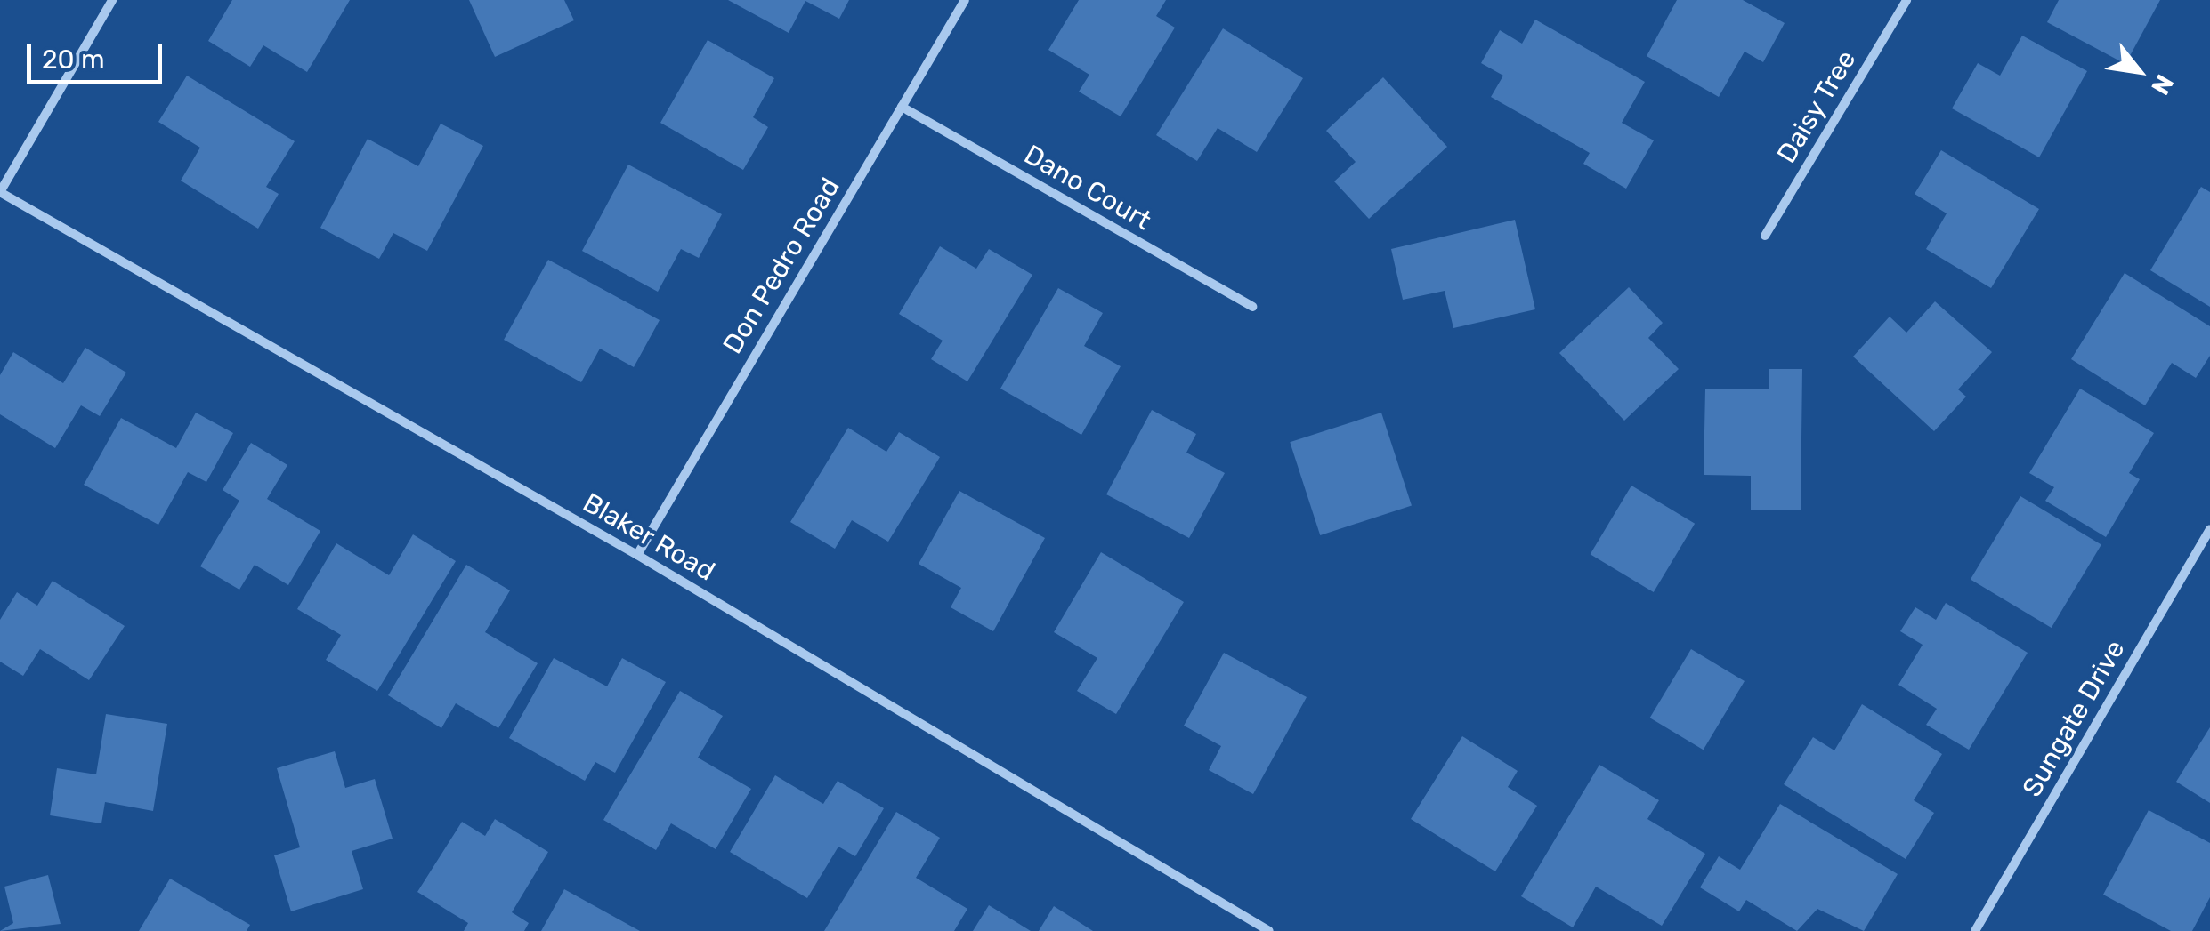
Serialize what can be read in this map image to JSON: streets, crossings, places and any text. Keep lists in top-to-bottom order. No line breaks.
{"streets":{"street":["Daisy Tree","Dano Court","Don Pedro Road","Blaker Road","Sungate Drive"]},"crossings":[["Dano Court","Don Pedro Road"],["Don Pedro Road","Blaker Road"]],"scale_bar":"20 m","north":"bottom right"}
